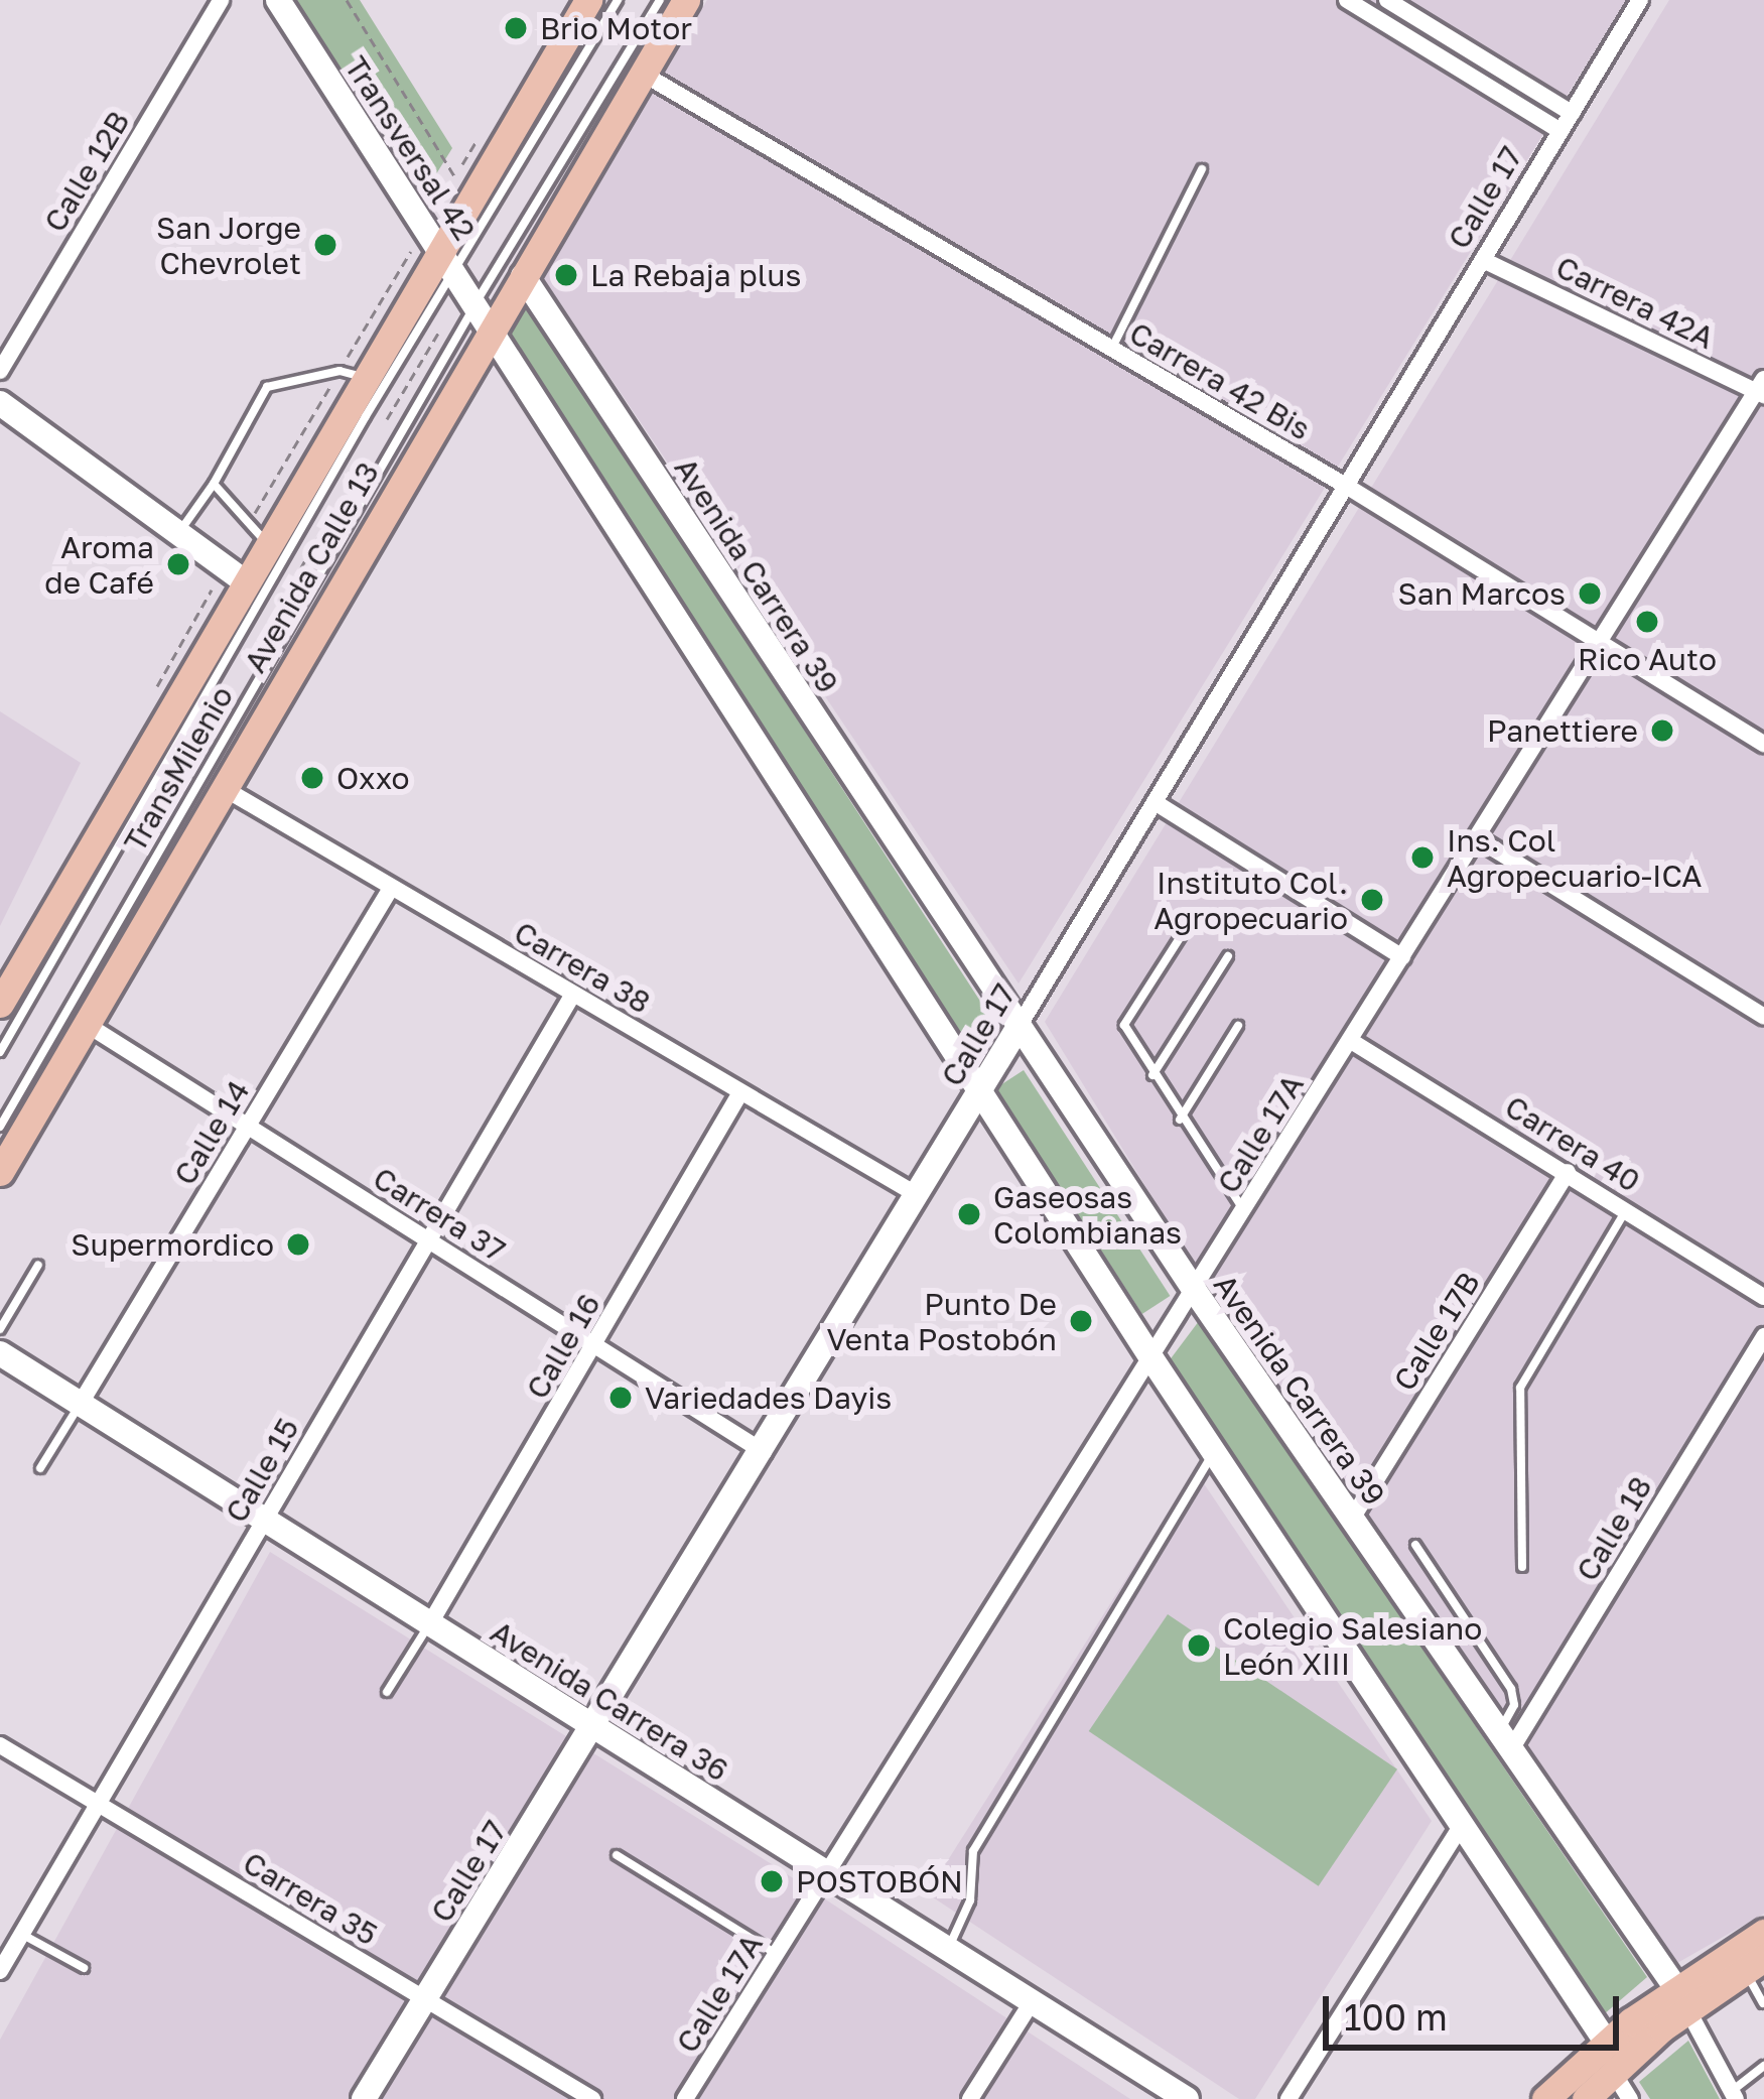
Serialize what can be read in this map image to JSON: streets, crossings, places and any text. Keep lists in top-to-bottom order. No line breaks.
{"streets":{"main road":["Avenida Calle 13"],"street":["Transversal 42","Calle 12B","Calle 17","Carrera 42A","Carrera 42 Bis","Avenida Carrera 39","Carrera 38","Calle 14","Calle 17A","Carrera 40","Carrera 37","Calle 17B","Calle 16","Calle 15","Calle 18","Avenida Carrera 36","Carrera 35"],"lane":["TransMilenio"]},"crossings":[["Transversal 42","Avenida Calle 13"],["Transversal 42","TransMilenio"],["Calle 17","Carrera 42A"],["Calle 17","Carrera 42 Bis"],["Calle 17","Avenida Carrera 39"],["Calle 17","Carrera 38"],["Calle 17","Carrera 37"],["Calle 17","Avenida Carrera 36"],["Calle 17","Carrera 35"],["Carrera 42A","Calle 17A"],["Carrera 42 Bis","Avenida Calle 13"],["Carrera 42 Bis","Calle 17A"],["Avenida Calle 13","Avenida Carrera 39"],["Avenida Calle 13","TransMilenio"],["Avenida Calle 13","Carrera 38"],["Avenida Calle 13","Carrera 37"],["Avenida Carrera 39","Calle 17A"],["Avenida Carrera 39","Calle 17B"],["Avenida Carrera 39","Calle 18"],["Carrera 38","Calle 14"],["Carrera 38","Calle 16"],["Carrera 38","Calle 15"],["Calle 14","Carrera 37"],["Calle 14","Avenida Carrera 36"],["Calle 17A","Carrera 40"],["Calle 17A","Avenida Carrera 36"],["Carrera 40","Calle 17B"],["Carrera 37","Calle 16"],["Carrera 37","Calle 15"],["Calle 16","Avenida Carrera 36"],["Calle 15","Avenida Carrera 36"],["Calle 15","Carrera 35"]],"places":["Brio Motor","San Jorge Chevrolet","La Rebaja plus","Aroma de Café","San Marcos","Rico Auto","Panettiere","Oxxo","Ins. Col Agropecuario-ICA","Instituto Col. Agropecuario","Gaseosas Colombianas","Supermordico","Punto De Venta Postobón","Variedades Dayis","Colegio Salesiano León XIII","POSTOBÓN"],"scale_bar":"100 m"}
